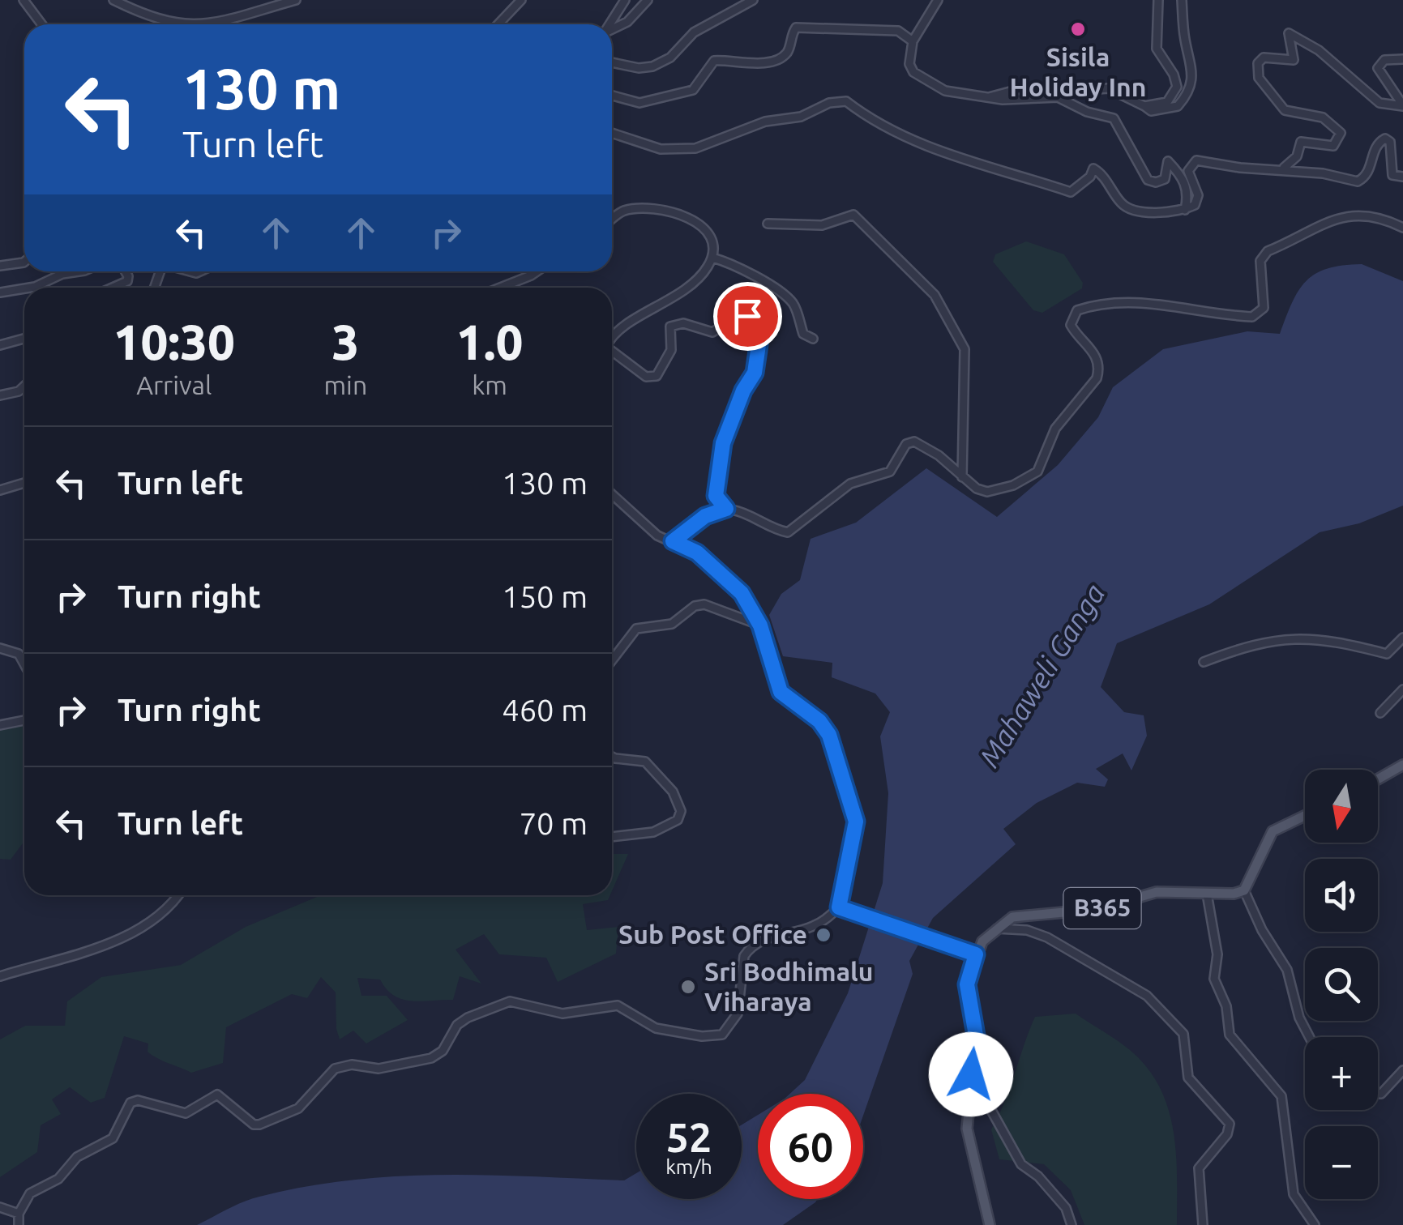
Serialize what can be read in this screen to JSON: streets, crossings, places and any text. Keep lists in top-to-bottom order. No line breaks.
{"streets":{"main road":["B365"]},"water":["Mahaweli Ganga"],"places":["Sisila Holiday Inn","Sub Post Office","Sri Bodhimalu Viharaya"],"north":"bottom","page":{"turn":["130 m","Turn left"],"eta":["10:30","Arrival","3","min","1.0","km"],"list":[{"name":"Turn left","value":"130 m"},{"name":"Turn right","value":"150 m"},{"name":"Turn right","value":"460 m"},{"name":"Turn left","value":"70 m"}],"map_buttons":["+","−"],"speed":"52 km/h","limit":"60"}}
